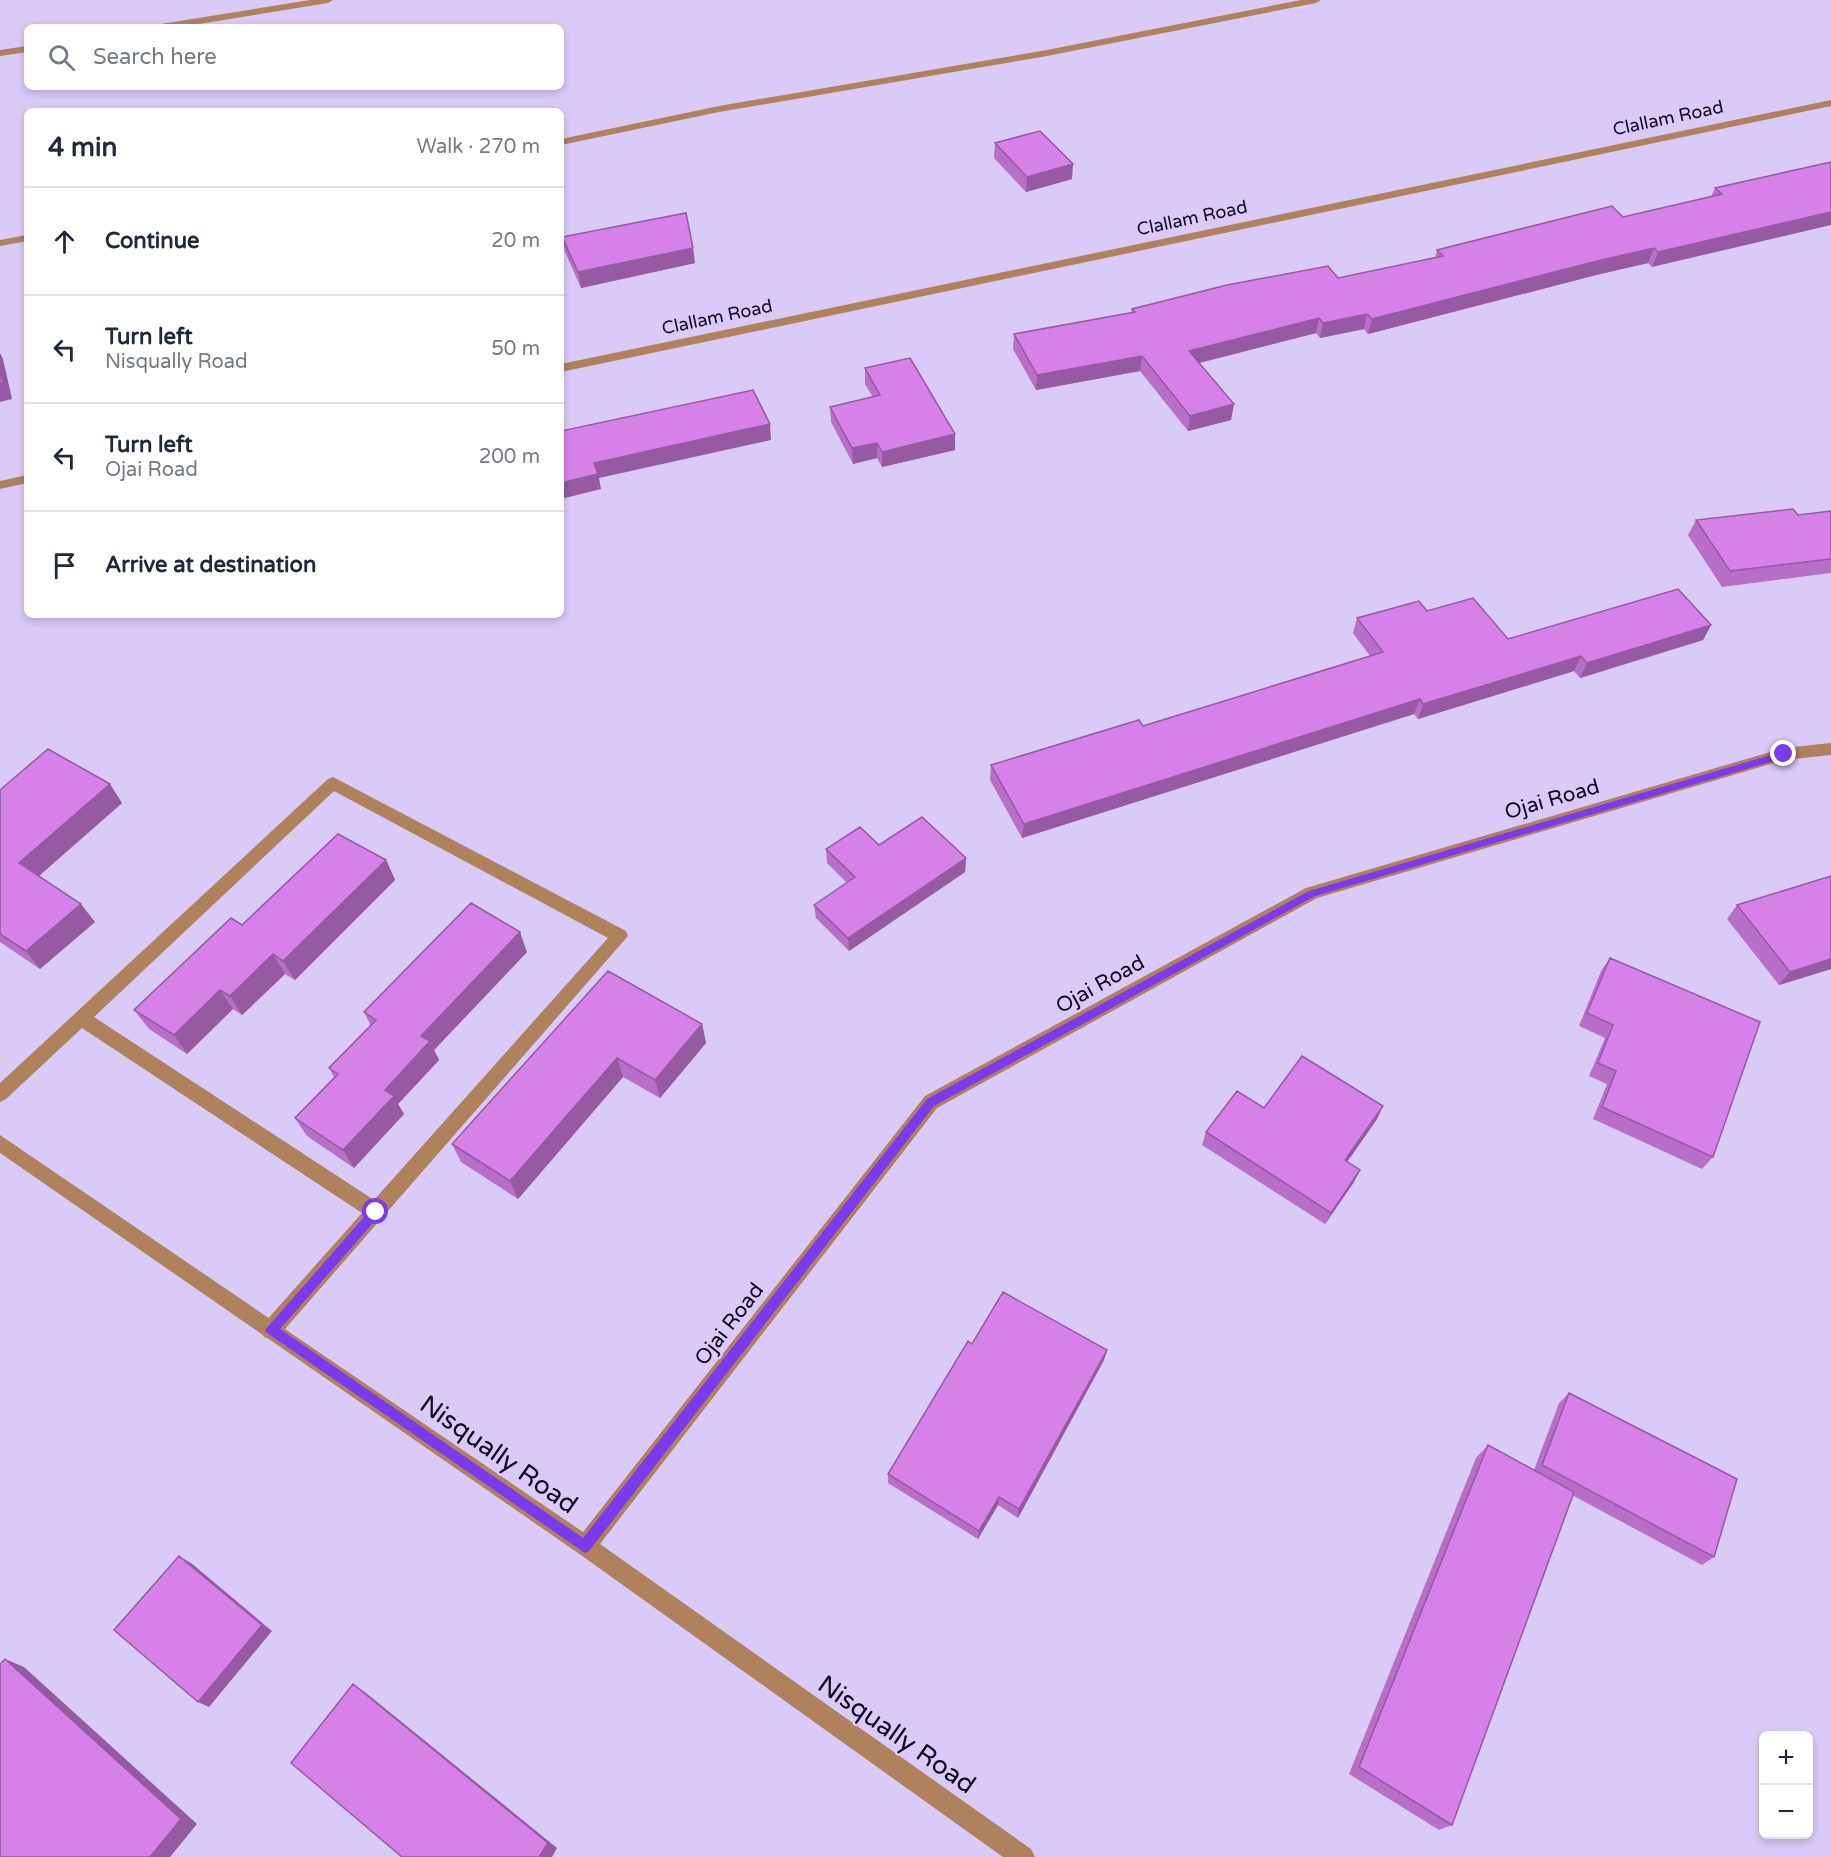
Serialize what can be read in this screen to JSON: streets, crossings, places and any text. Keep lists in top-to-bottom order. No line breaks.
{"streets":{"street":["Clallam Road","Ojai Road","Nisqually Road"]},"crossings":[["Ojai Road","Nisqually Road"]],"page":{"search":"Search here","heading":["4 min","Walk · 270 m"],"list":[["Continue","20 m"],["Turn left","Nisqually Road","50 m"],["Turn left","Ojai Road","200 m"],"Arrive at destination"],"map_buttons":["+","−"]}}
